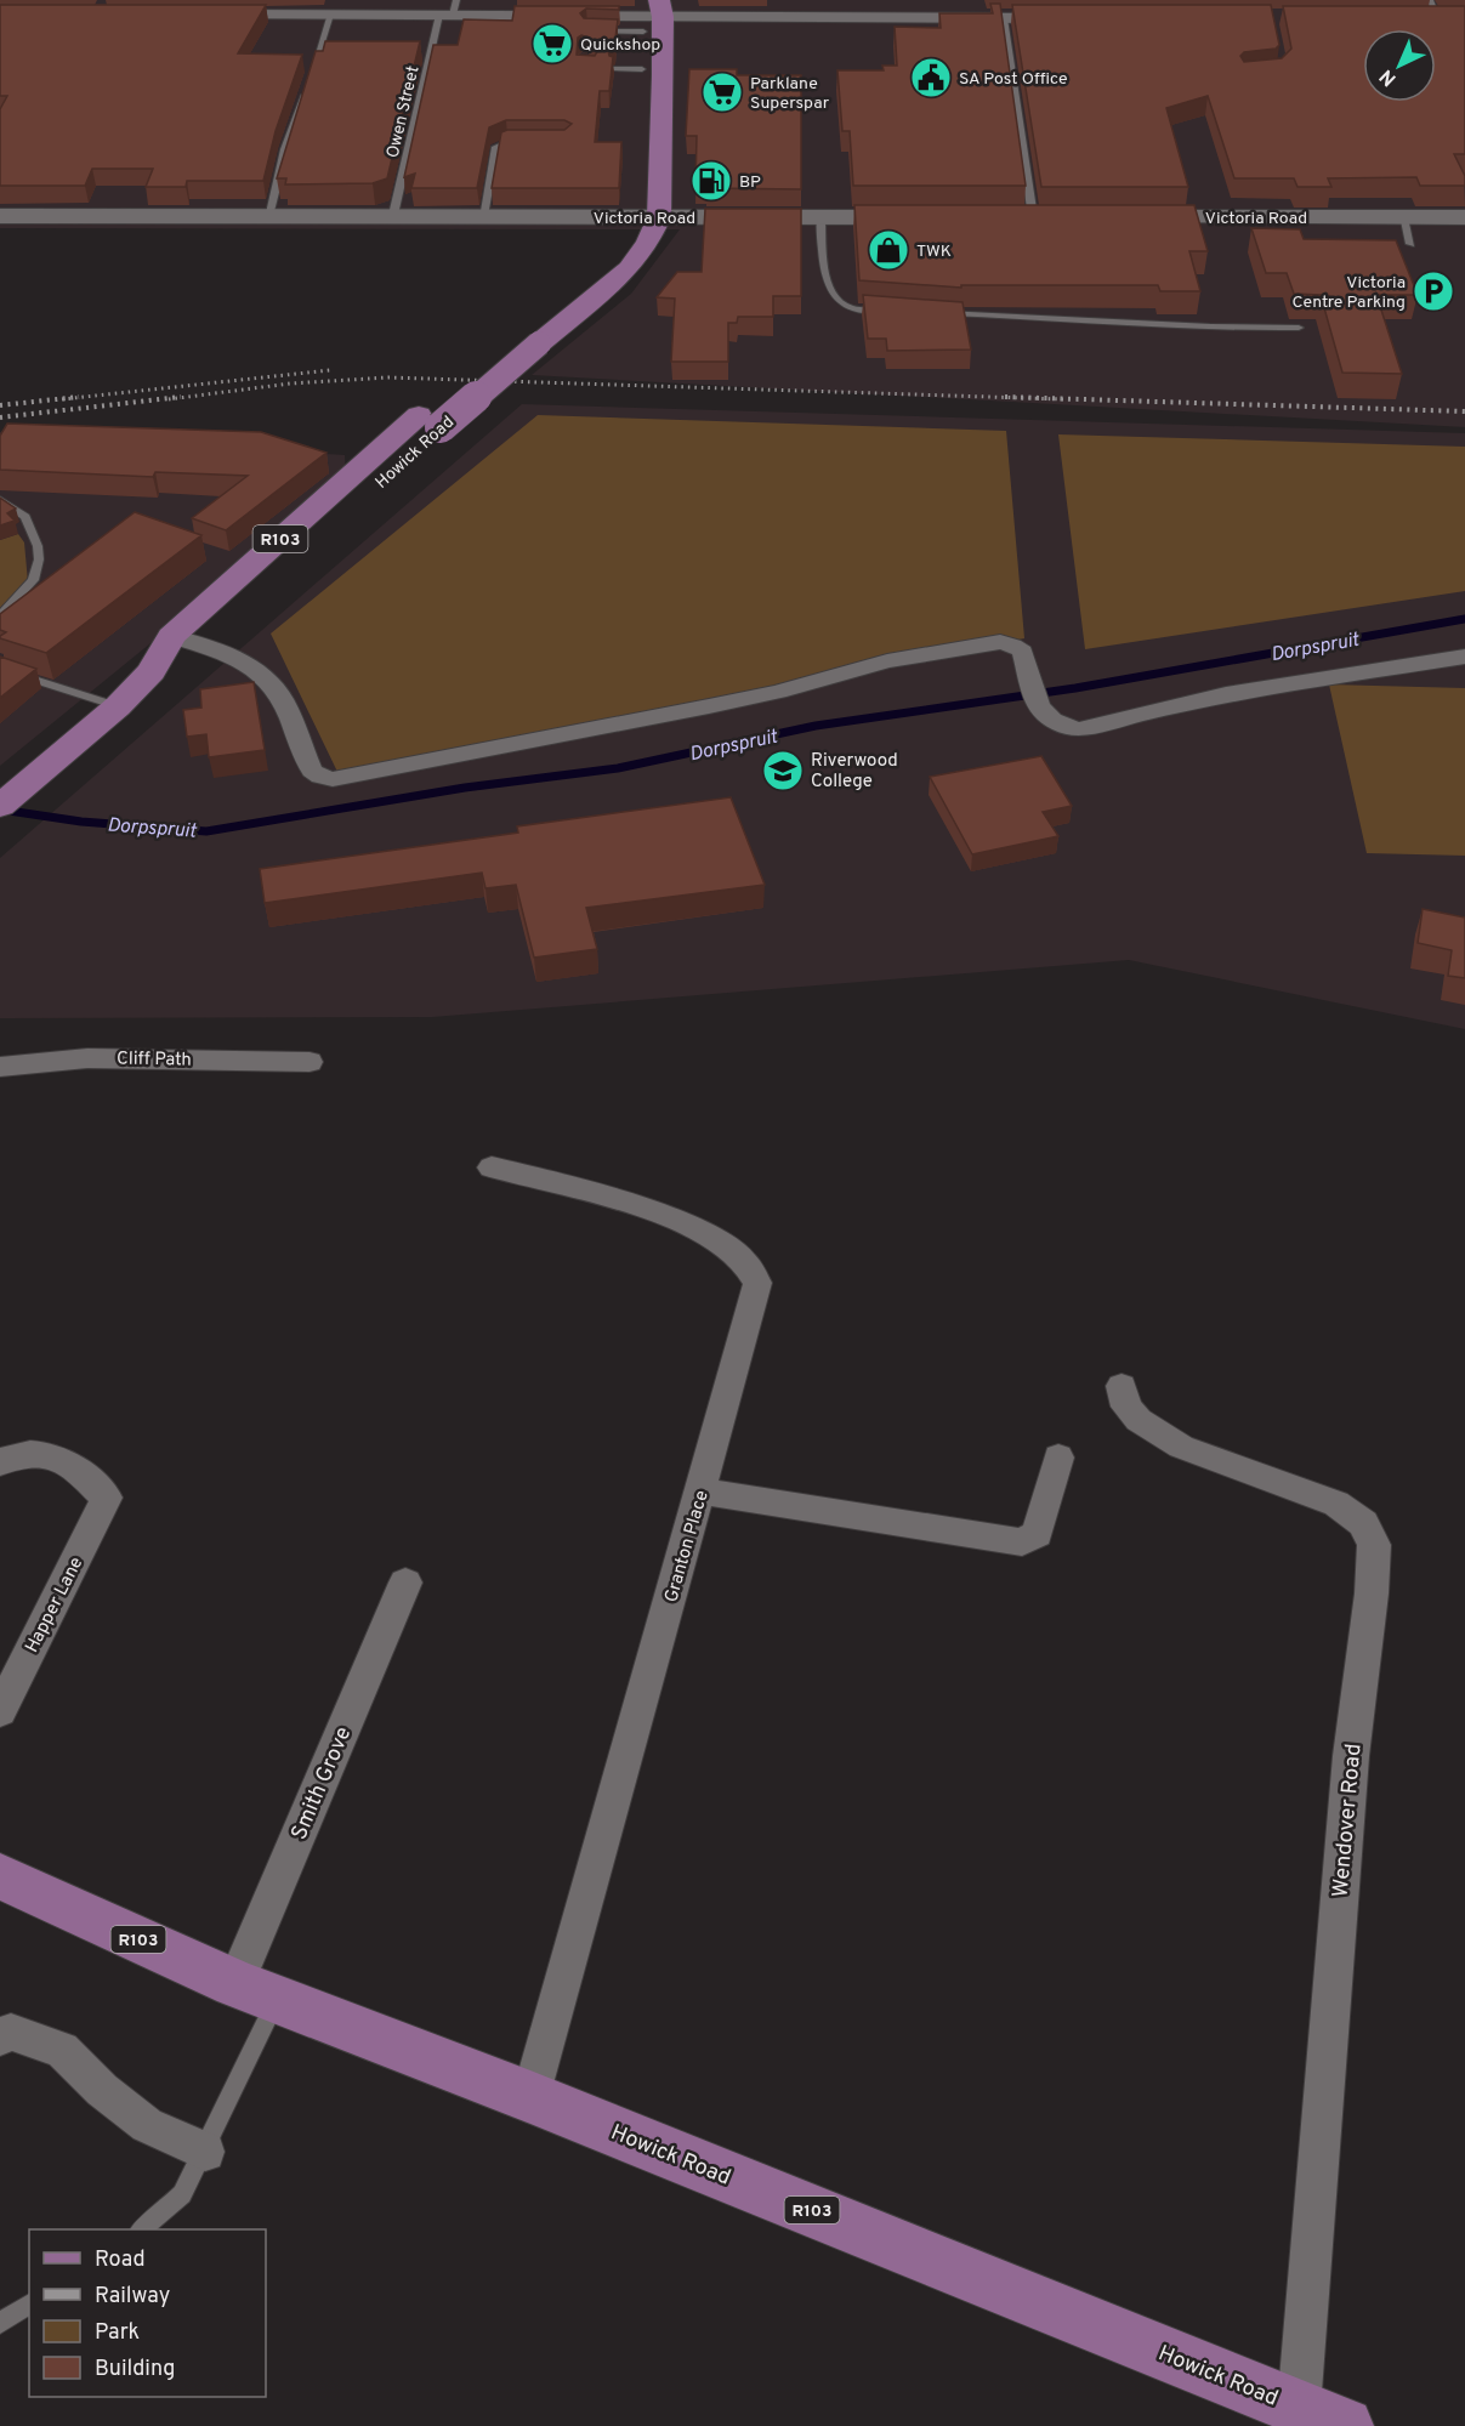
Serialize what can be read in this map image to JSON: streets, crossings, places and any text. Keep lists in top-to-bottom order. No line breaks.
{"streets":{"main road":["Victoria Road","Howick Road","R103"],"street":["Cliff Path","Granton Place","Happer Lane","Smith Grove","Wendover Road"],"lane":["Owen Street"]},"crossings":[["Owen Street","Victoria Road"],["Victoria Road","Howick Road"],["Victoria Road","R103"],["Howick Road","R103"],["Howick Road","Granton Place"],["Howick Road","Smith Grove"],["Howick Road","Wendover Road"]],"water":["Dorpspruit"],"places":{"supermarket":["Quickshop","Parklane Superspar"],"public building":["SA Post Office"],"fuel station":["BP"],"shop":["TWK"],"parking":["Victoria Centre Parking"],"school or university":["Riverwood College"]},"legend":["Road","Railway","Park","Building"],"north":"bottom left"}
